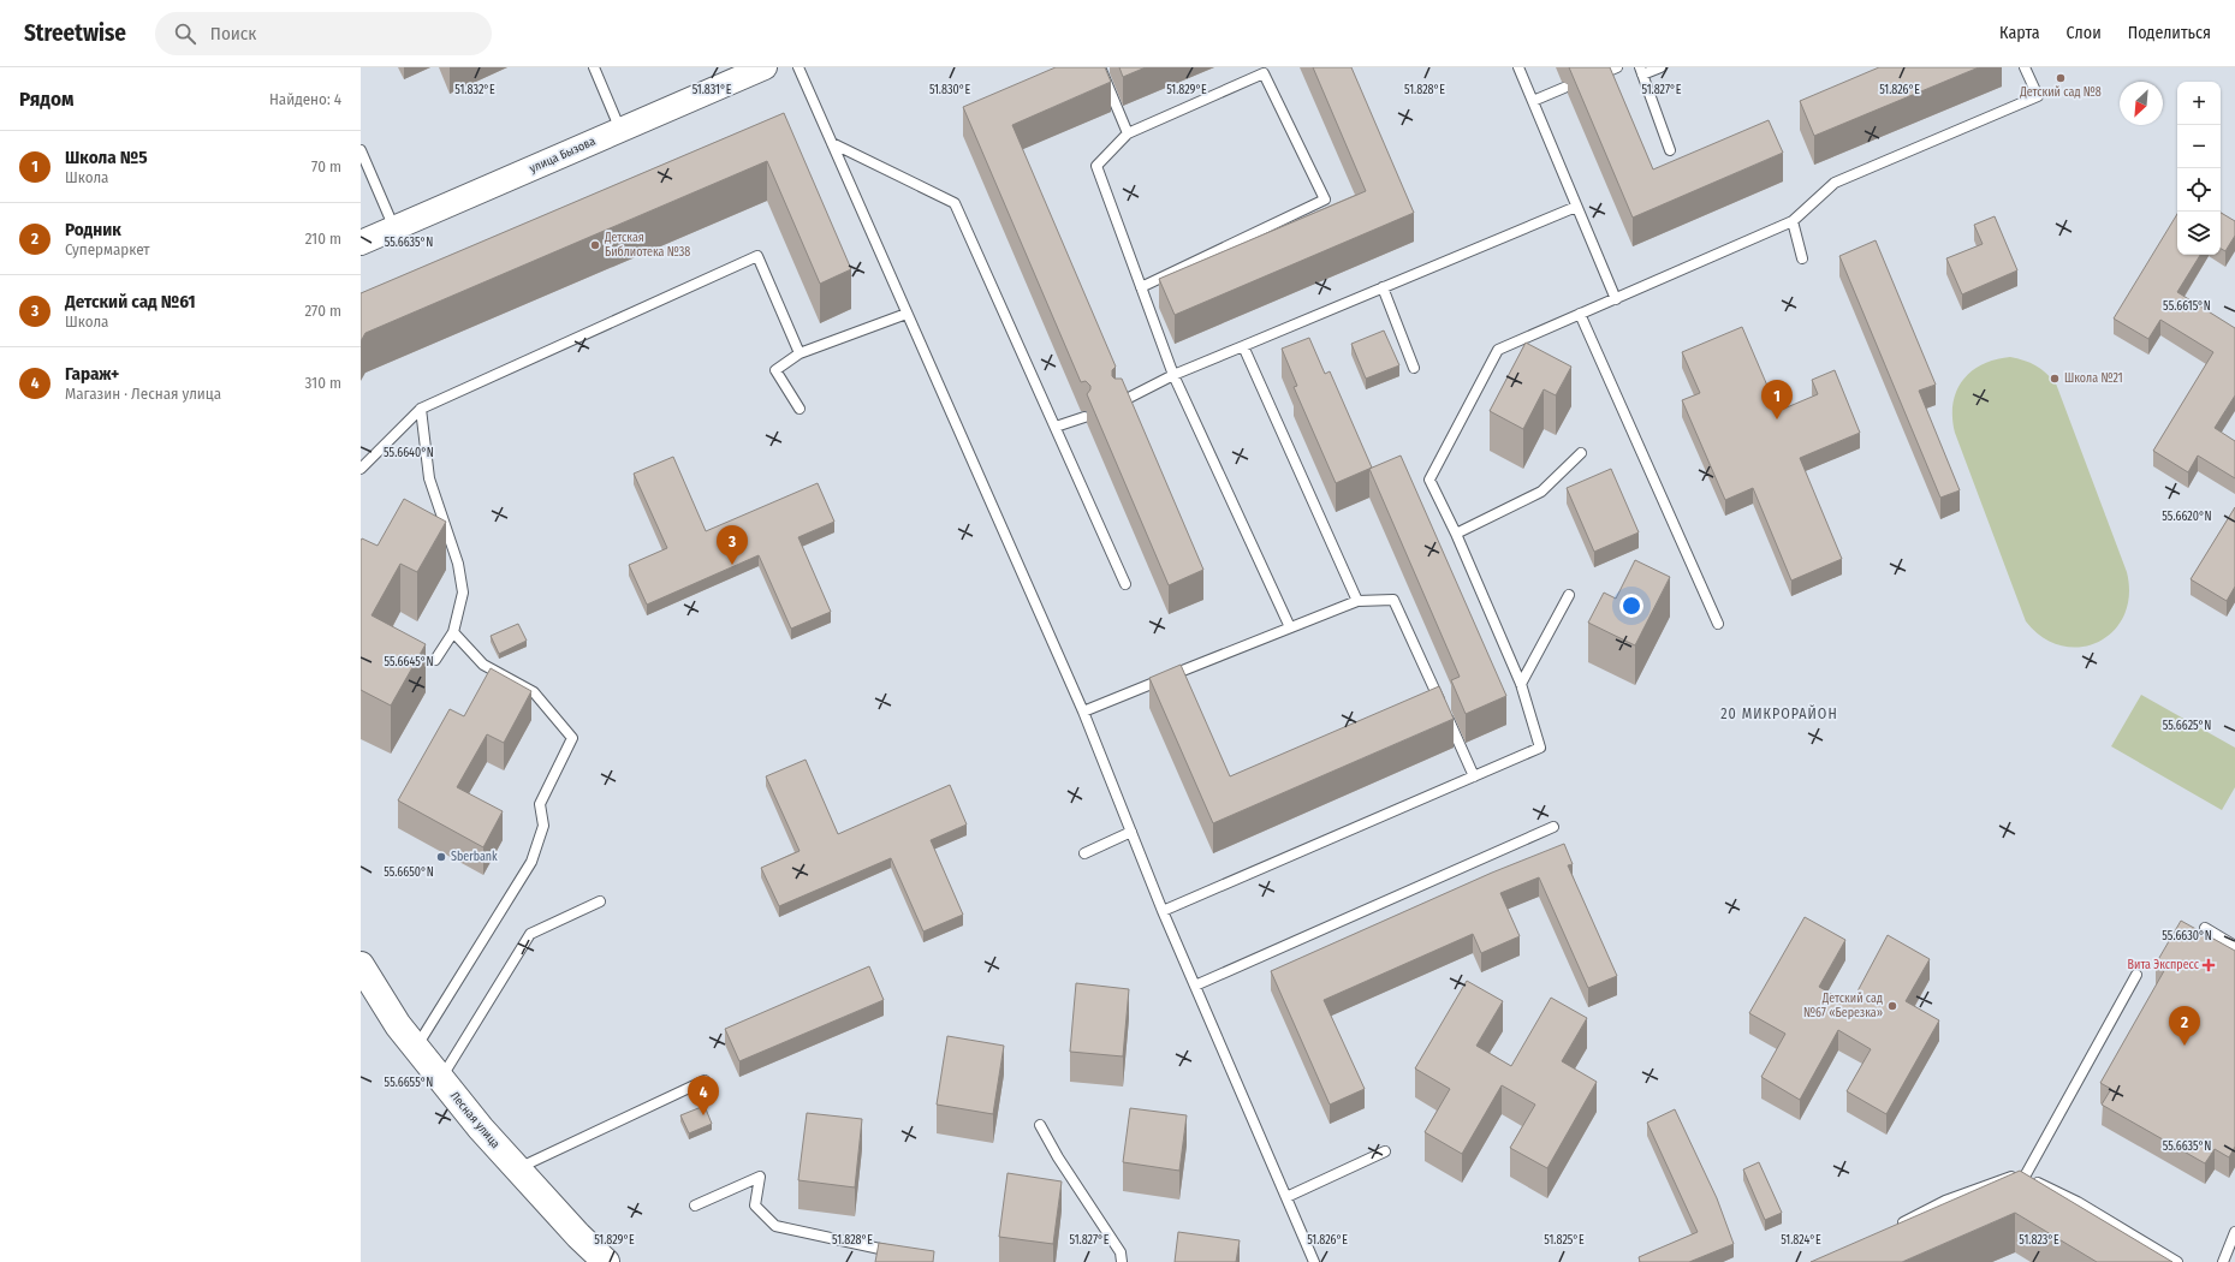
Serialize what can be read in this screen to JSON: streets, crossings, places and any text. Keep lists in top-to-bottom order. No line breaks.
{"streets":{"main road":["Лесная улица"],"street":["улица Бызова"]},"districts":["20 МИКРОРАЙОН"],"places":{"other":["Детский сад №8","Детская Библиотека №38","Школа №21","Sberbank","Детский сад №67 «Березка»"],"health":["Вита Экспресс"]},"north":"bottom left","page":{"header":"Streetwise","search":"Поиск","nav":["Карта","Слои","Поделиться"],"heading":["Рядом","Найдено: 4"],"map_buttons":["+","−"],"list":[{"mark":"1","name":"Школа №5","note":"Школа","value":"70 m"},{"mark":"2","name":"Родник","note":"Супермаркет","value":"210 m"},{"mark":"3","name":"Детский сад №61","note":"Школа","value":"270 m"},{"mark":"4","name":"Гараж+","note":"Магазин · Лесная улица","value":"310 m"}],"pins":["1","3","2","4"]},"coordinates":["51.827°E","51.832°E","51.831°E","51.830°E","51.829°E","51.828°E","51.826°E","55.6635°N","55.6615°N","55.6640°N","55.6620°N","55.6645°N","55.6625°N","55.6650°N","55.6630°N","55.6655°N","51.825°E","51.824°E","51.823°E"]}
